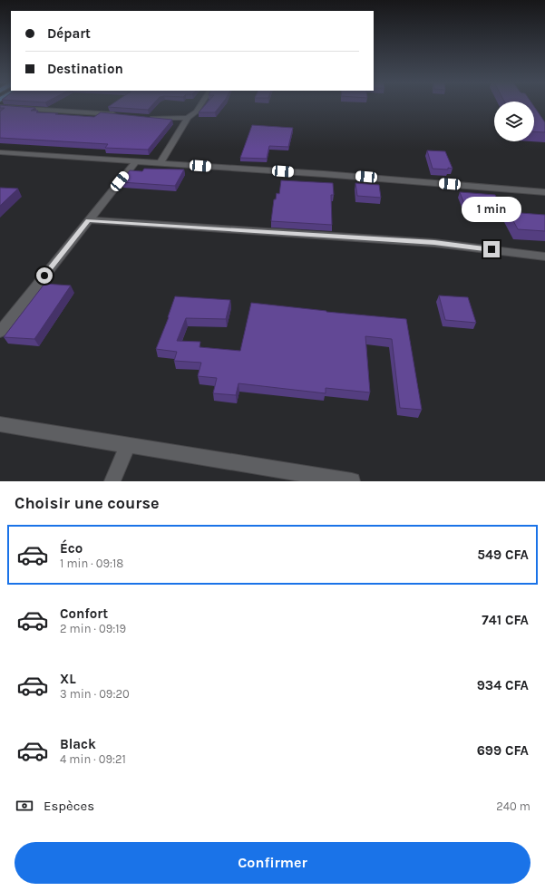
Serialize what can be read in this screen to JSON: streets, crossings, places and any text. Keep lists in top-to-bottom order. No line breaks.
{"page":{"banner":["Départ","Destination"],"bubble":"1 min","heading":"Choisir une course","list":[{"name":"Éco","note":"1 min · 09:18","value":"549 CFA"},{"name":"Confort","note":"2 min · 09:19","value":"741 CFA"},{"name":"XL","note":"3 min · 09:20","value":"934 CFA"},{"name":"Black","note":"4 min · 09:21","value":"699 CFA"}],"pay":["Espèces","240 m"],"buttons":"Confirmer"}}
